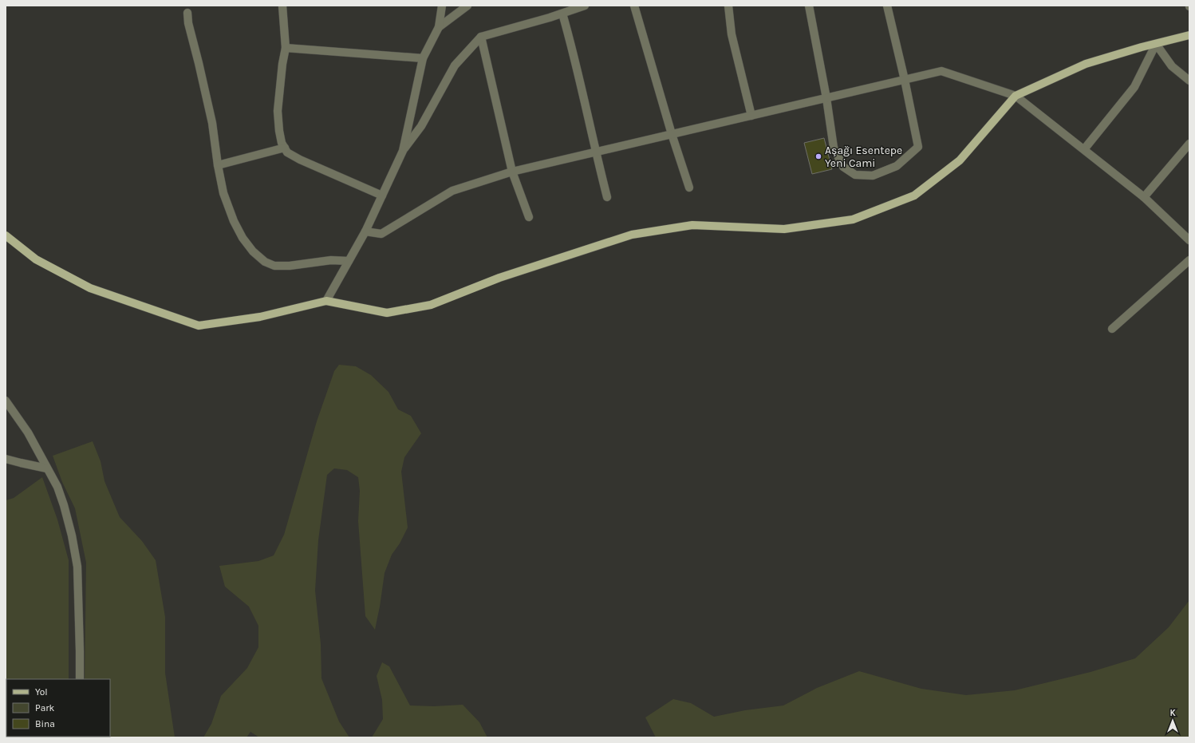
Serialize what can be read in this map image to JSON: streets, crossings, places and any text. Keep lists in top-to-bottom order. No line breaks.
{"places":["Aşağı Esentepe Yeni Cami"],"legend":["Yol","Park","Bina"],"north":"top"}
